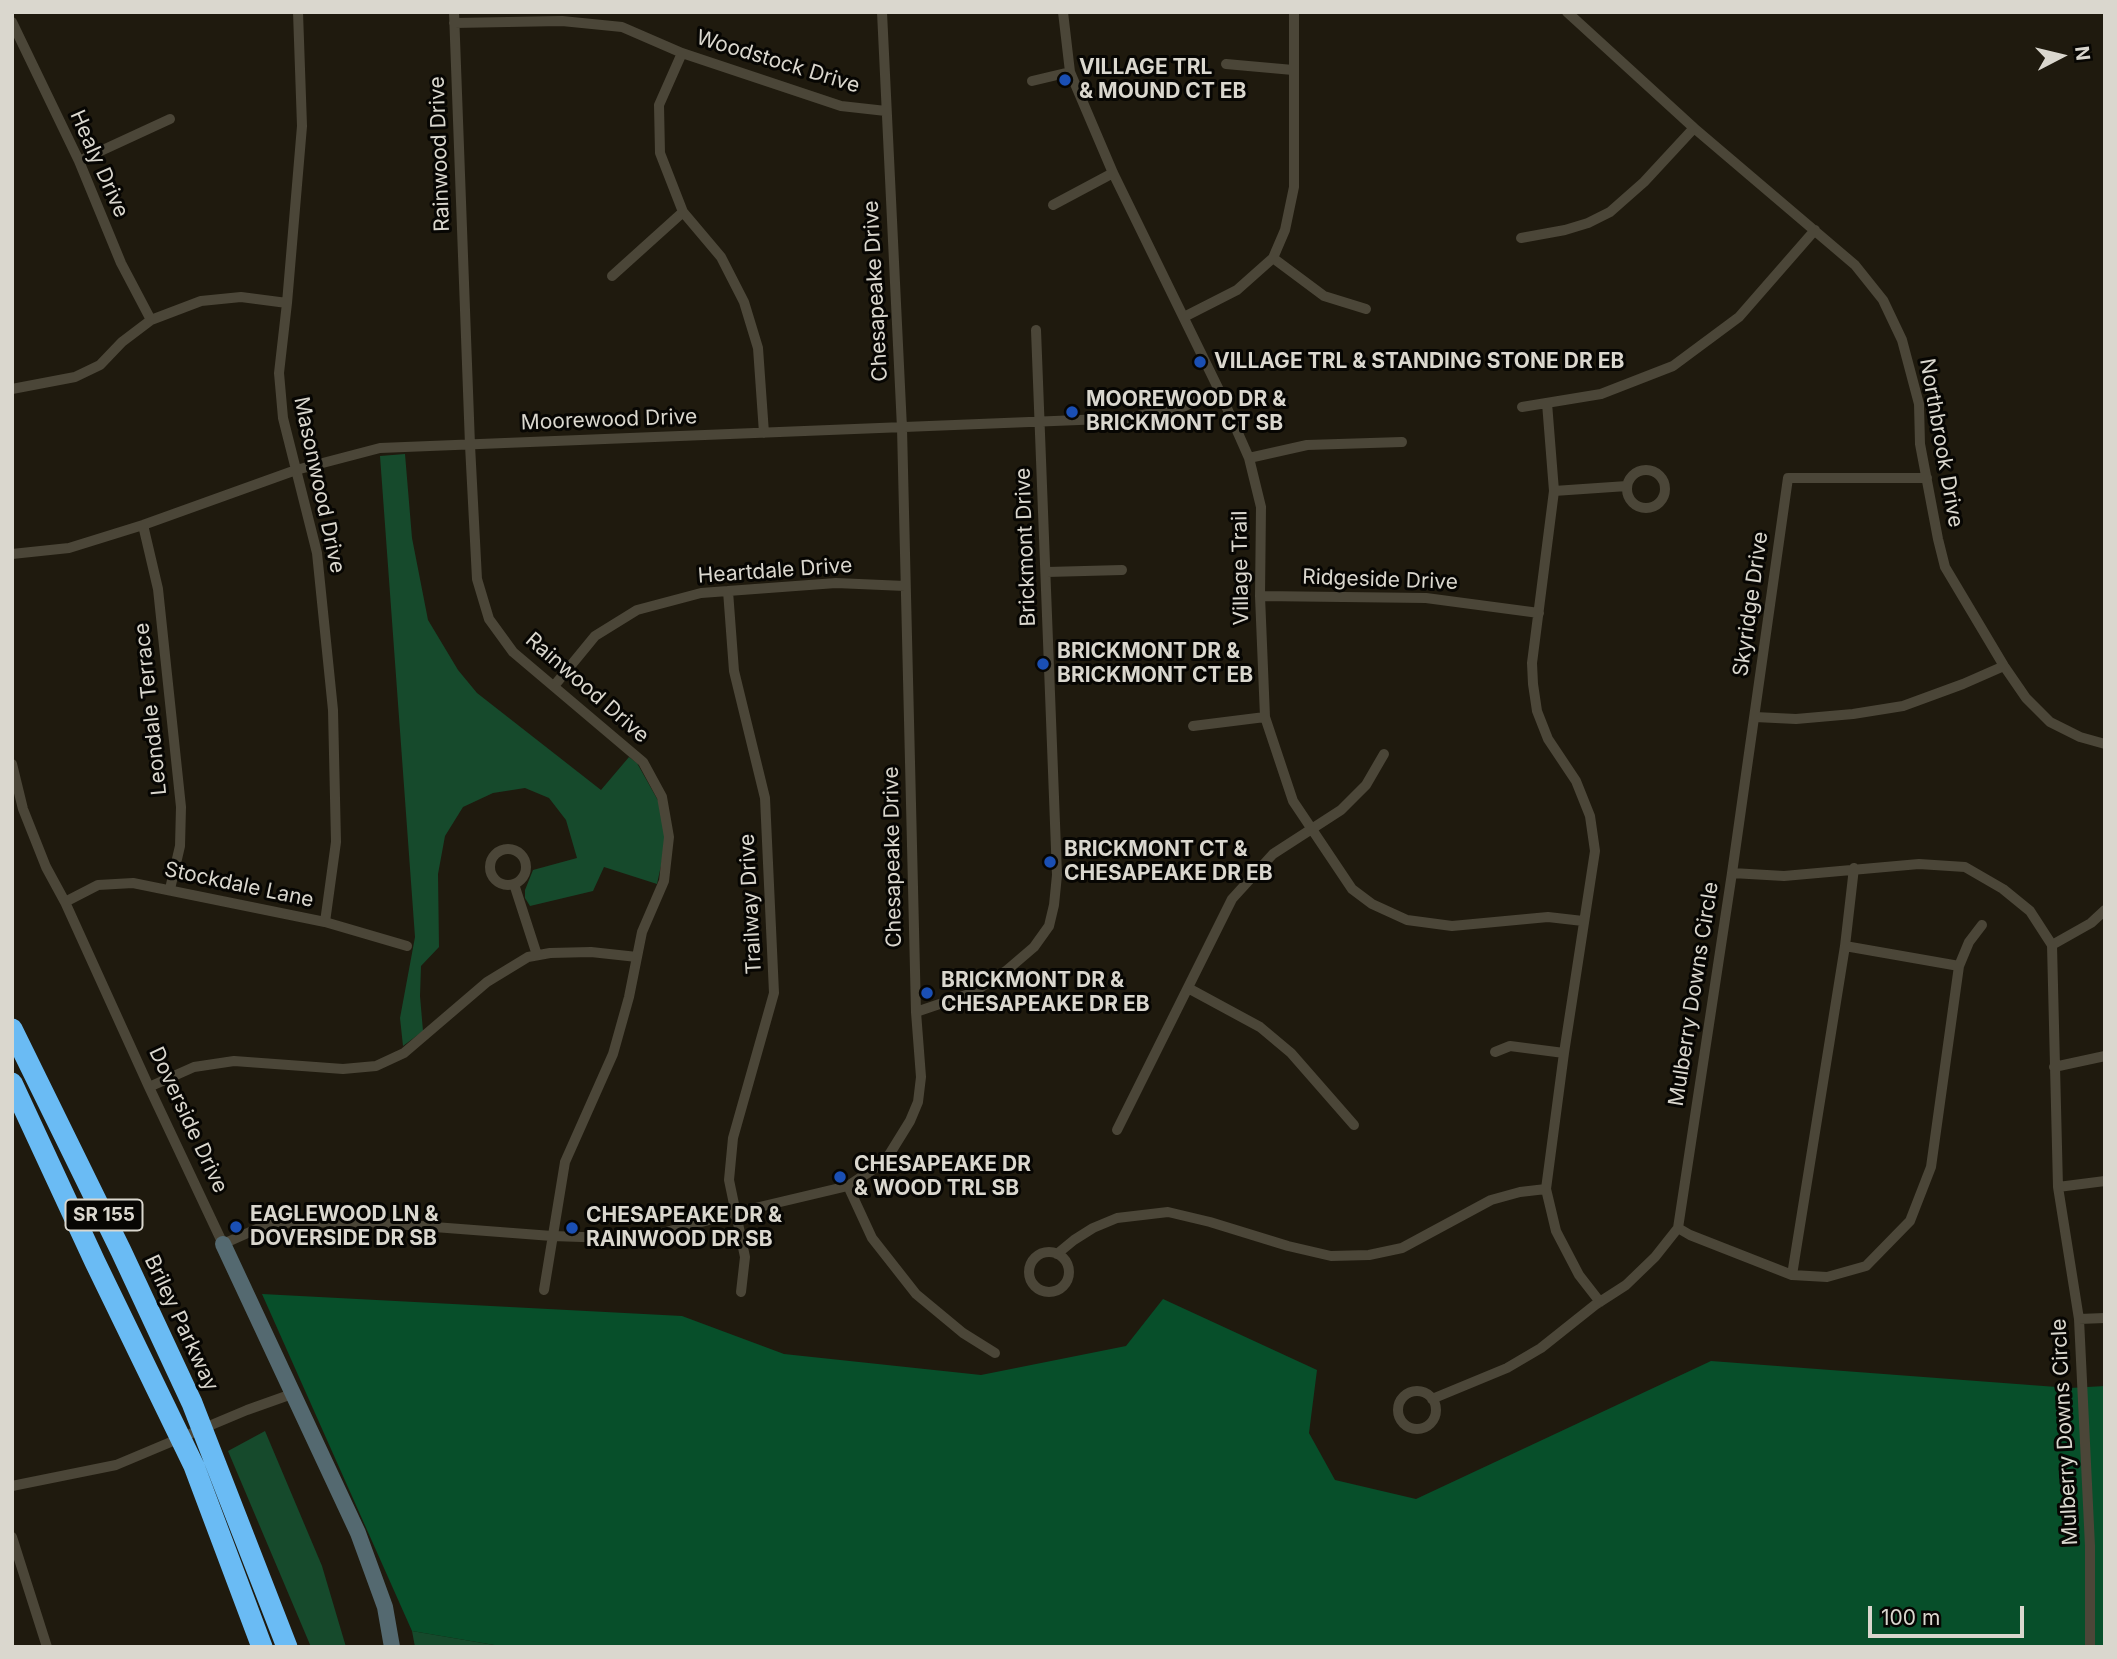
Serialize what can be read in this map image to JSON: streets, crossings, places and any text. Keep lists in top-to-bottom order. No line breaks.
{"streets":{"highway":["SR 155","Briley Parkway"],"street":["Woodstock Drive","Rainwood Drive","Healy Drive","Chesapeake Drive","Moorewood Drive","Northbrook Drive","Masonwood Drive","Brickmont Drive","Village Trail","Heartdale Drive","Ridgeside Drive","Skyridge Drive","Leondale Terrace","Stockdale Lane","Trailway Drive","Mulberry Downs Circle","Doverside Drive"]},"crossings":[["Woodstock Drive","Rainwood Drive"],["Woodstock Drive","Chesapeake Drive"],["Rainwood Drive","Chesapeake Drive"],["Rainwood Drive","Moorewood Drive"],["Rainwood Drive","Heartdale Drive"],["Chesapeake Drive","Moorewood Drive"],["Chesapeake Drive","Brickmont Drive"],["Chesapeake Drive","Heartdale Drive"],["Chesapeake Drive","Trailway Drive"],["Chesapeake Drive","Doverside Drive"],["Moorewood Drive","Masonwood Drive"],["Moorewood Drive","Brickmont Drive"],["Moorewood Drive","Village Trail"],["Moorewood Drive","Leondale Terrace"],["Northbrook Drive","Skyridge Drive"],["Masonwood Drive","Stockdale Lane"],["Village Trail","Ridgeside Drive"],["Heartdale Drive","Trailway Drive"],["Skyridge Drive","Mulberry Downs Circle"],["Leondale Terrace","Stockdale Lane"],["Stockdale Lane","Doverside Drive"]],"places":["VILLAGE TRL & MOUND CT EB","VILLAGE TRL & STANDING STONE DR EB","MOOREWOOD DR & BRICKMONT CT SB","BRICKMONT DR & BRICKMONT CT EB","BRICKMONT CT & CHESAPEAKE DR EB","BRICKMONT DR & CHESAPEAKE DR EB","CHESAPEAKE DR & WOOD TRL SB","EAGLEWOOD LN & DOVERSIDE DR SB","CHESAPEAKE DR & RAINWOOD DR SB"],"scale_bar":"100 m","north":"right"}
